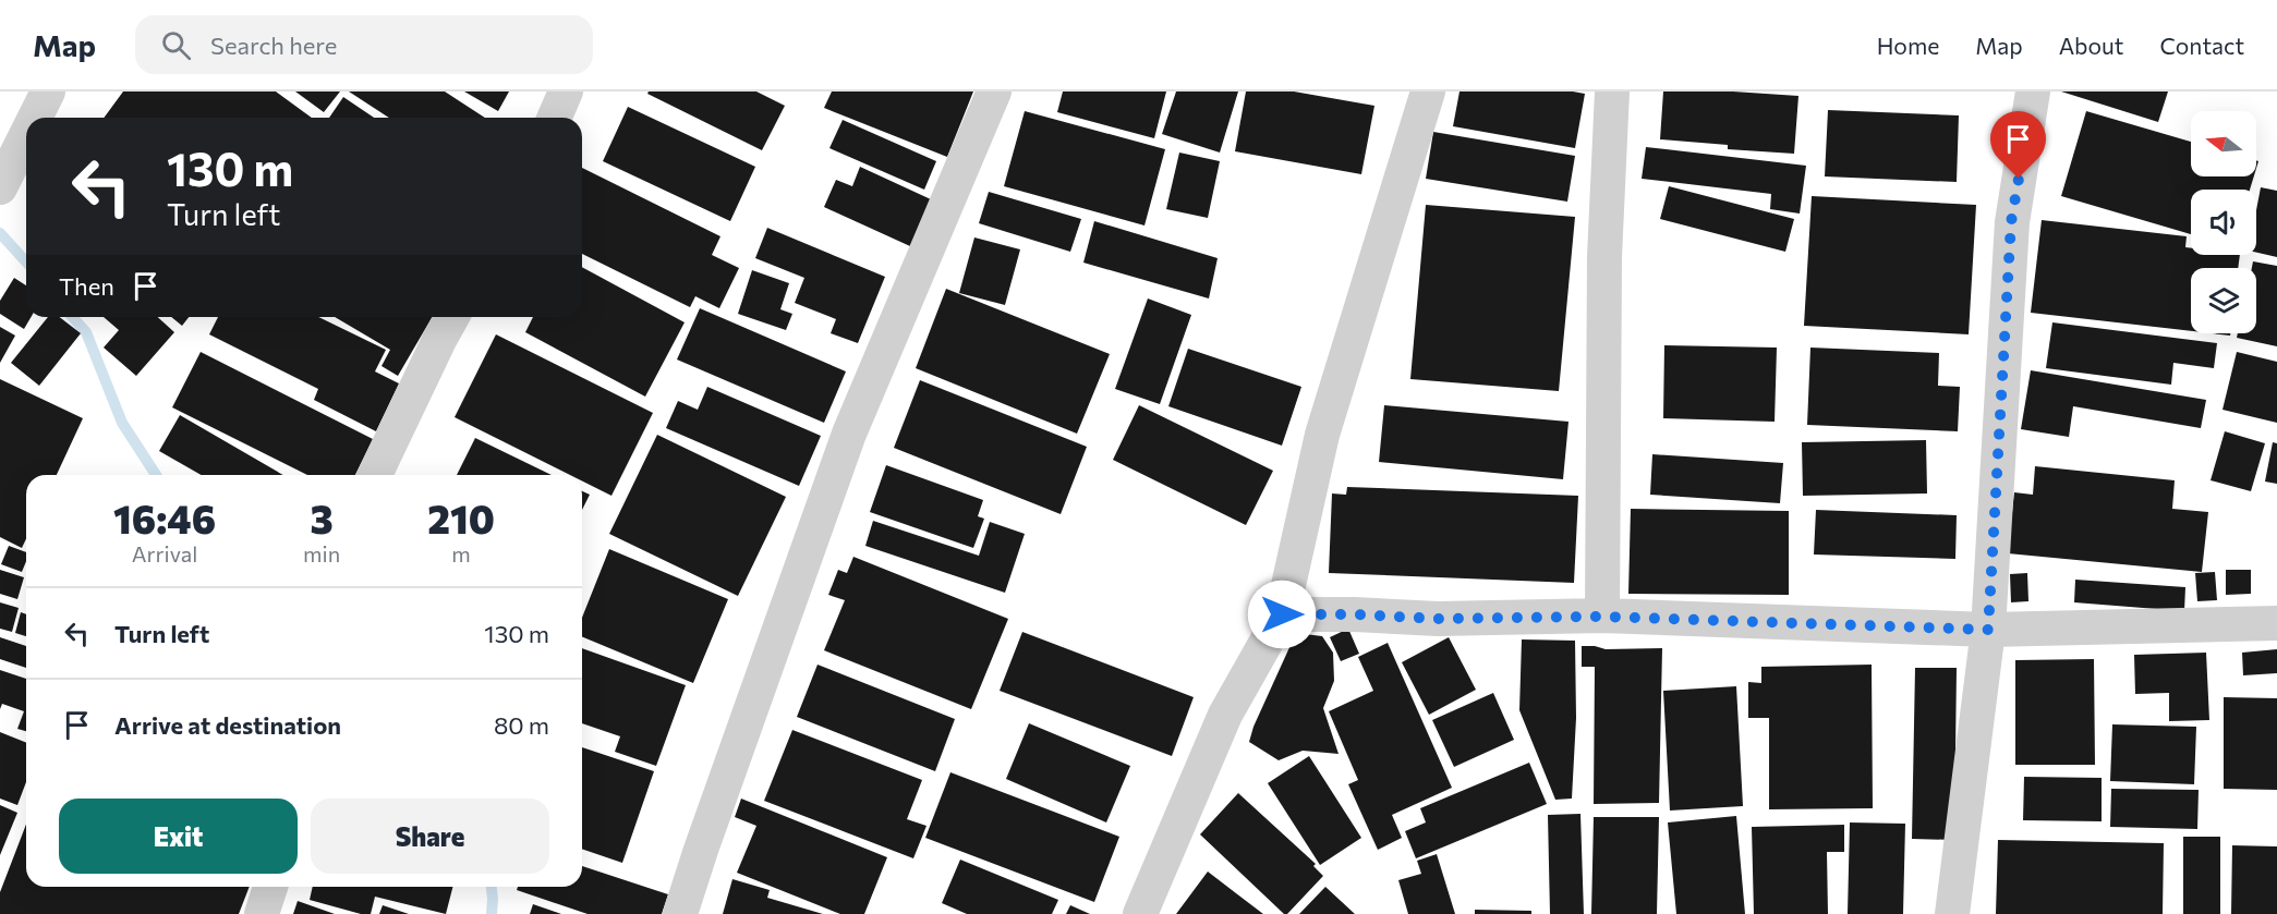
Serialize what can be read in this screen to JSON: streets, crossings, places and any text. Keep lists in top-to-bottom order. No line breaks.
{"north":"left","page":{"header":"Map","search":"Search here","nav":["Home","Map","About","Contact"],"turn":["130 m","Turn left"],"then":"Then","eta":["16:46","Arrival","3","min","210","m"],"list":[{"name":"Turn left","value":"130 m"},{"name":"Arrive at destination","value":"80 m"}],"buttons":["Exit","Share"]}}
